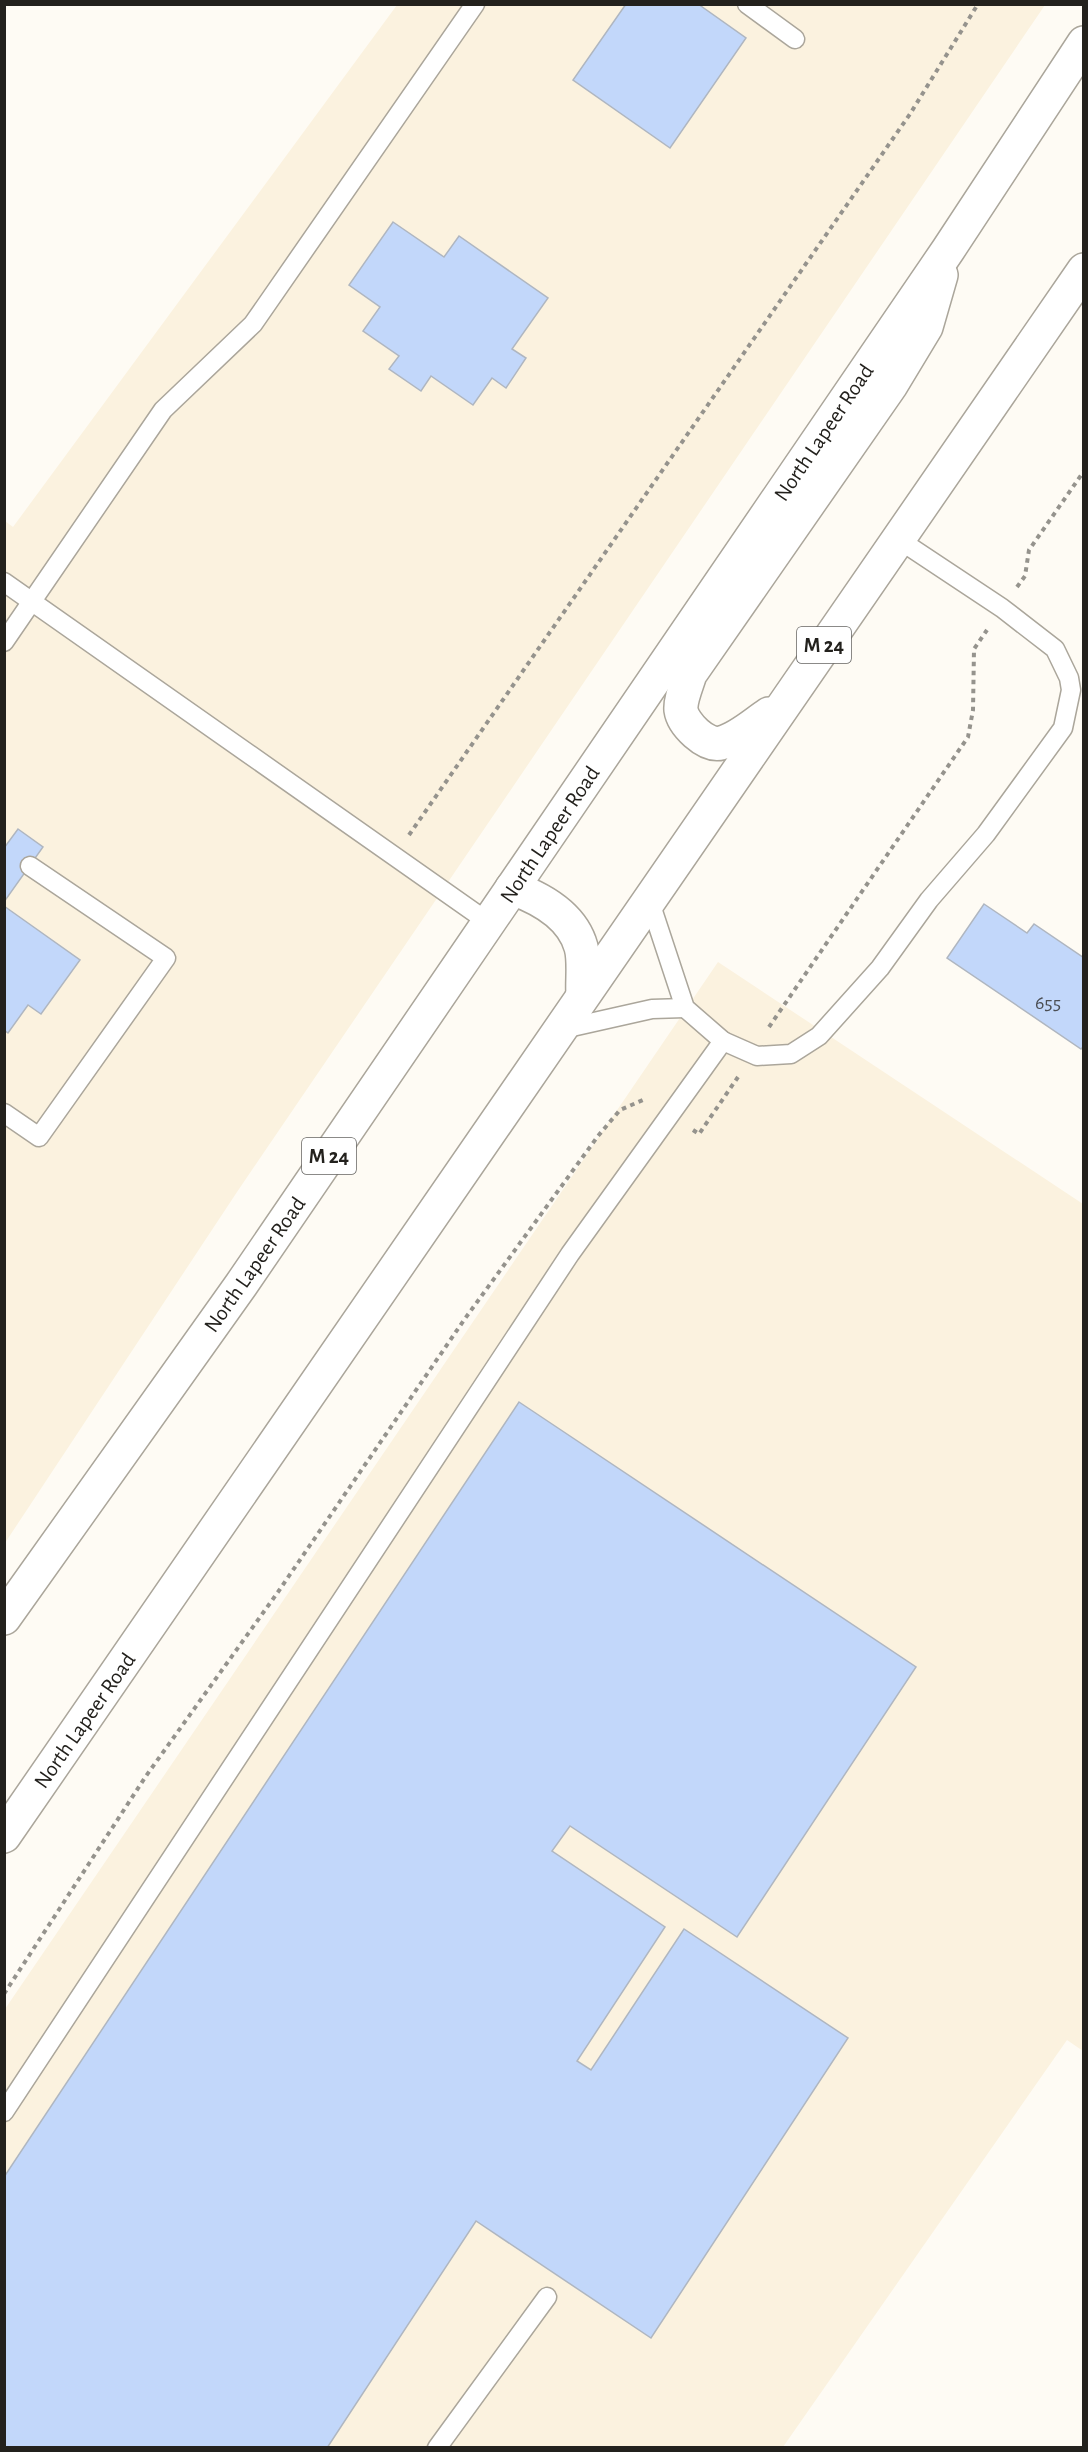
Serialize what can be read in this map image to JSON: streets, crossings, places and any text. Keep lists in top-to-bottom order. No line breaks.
{"streets":{"main road":["North Lapeer Road","M 24"]},"house_numbers":["655"]}
